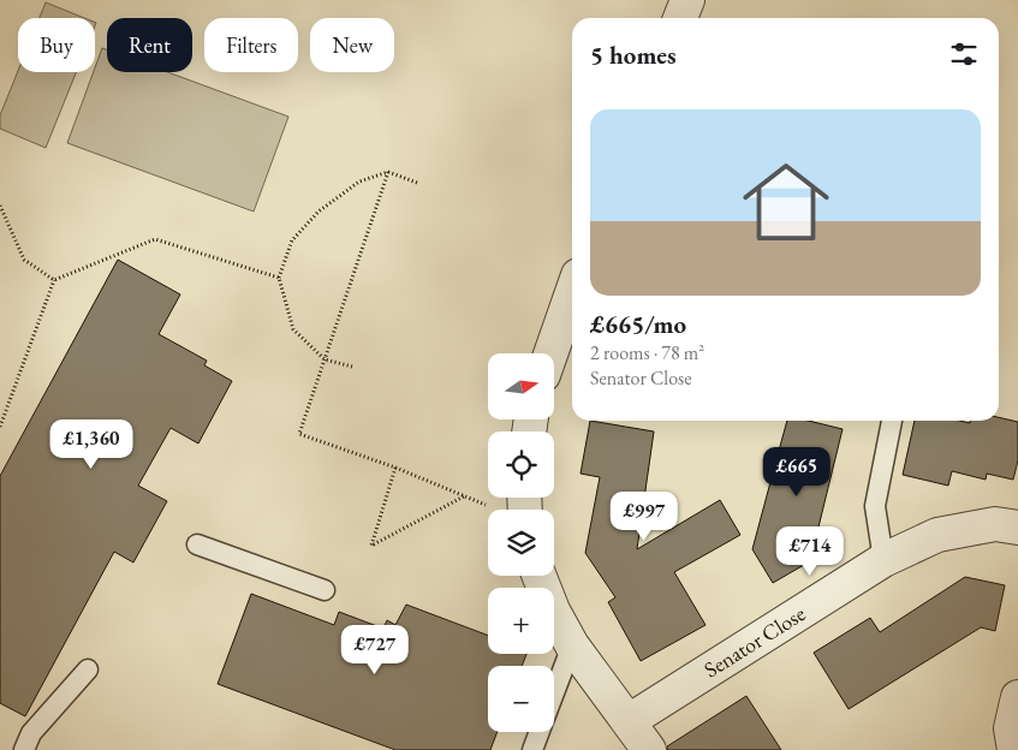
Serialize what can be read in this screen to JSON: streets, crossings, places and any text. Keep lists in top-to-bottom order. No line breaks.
{"streets":{"street":["Senator Close"]},"north":"right","page":{"chip":["Buy","Rent","Filters","New"],"heading":"5 homes","list":[{"name":"£665/mo","note":"2 rooms · 78 m² · Senator Close"}],"map_buttons":["+","−"],"price":["£1,360","£665","£997","£714","£727"]}}
